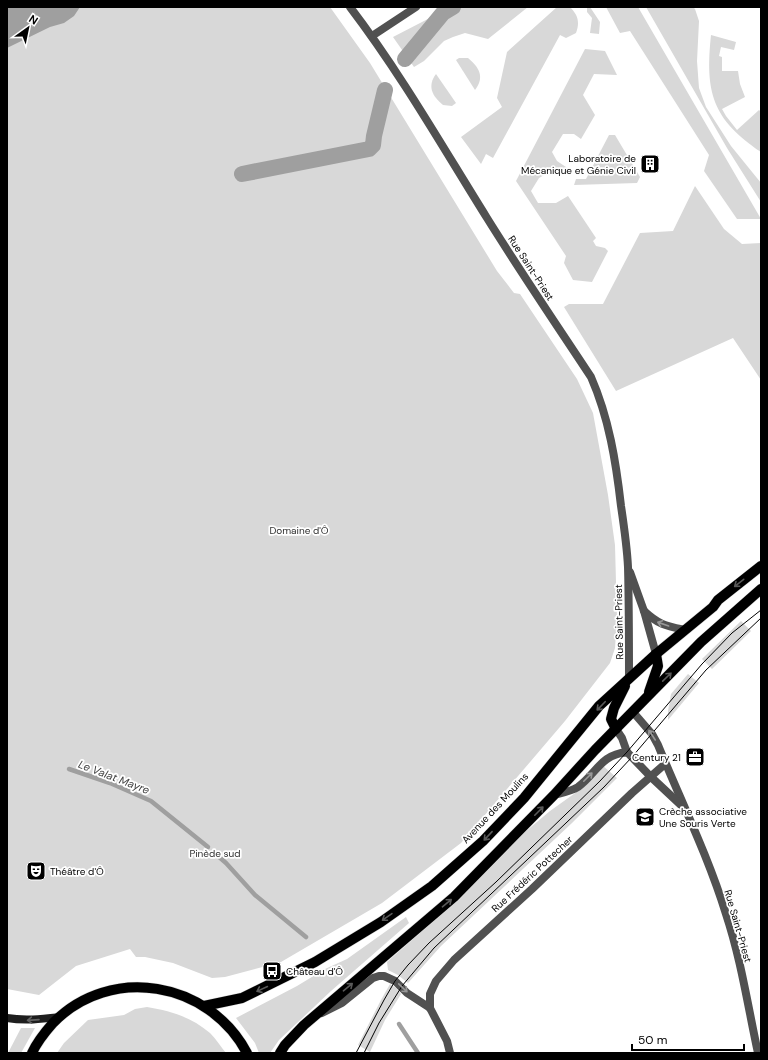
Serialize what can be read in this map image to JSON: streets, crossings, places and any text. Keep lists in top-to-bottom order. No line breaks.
{"streets":{"main road":["Avenue des Moulins"],"street":["Rue Saint-Priest","Rue Frédéric Pottecher"]},"crossings":[["Rue Saint-Priest","Avenue des Moulins"],["Rue Saint-Priest","Rue Frédéric Pottecher"]],"water":["Le Valat Mayre"],"parks":["Domaine d'Ô","Pinède sud"],"places":{"building":["Laboratoire de Mécanique et Génie Civil"],"office":["Century 21"],"school or university":["Crèche associative Une Souris Verte"],"theatre":["Théâtre d'Ô"],"bus stop":["Château d'Ô"]},"scale_bar":"50 m","north":"top right"}
